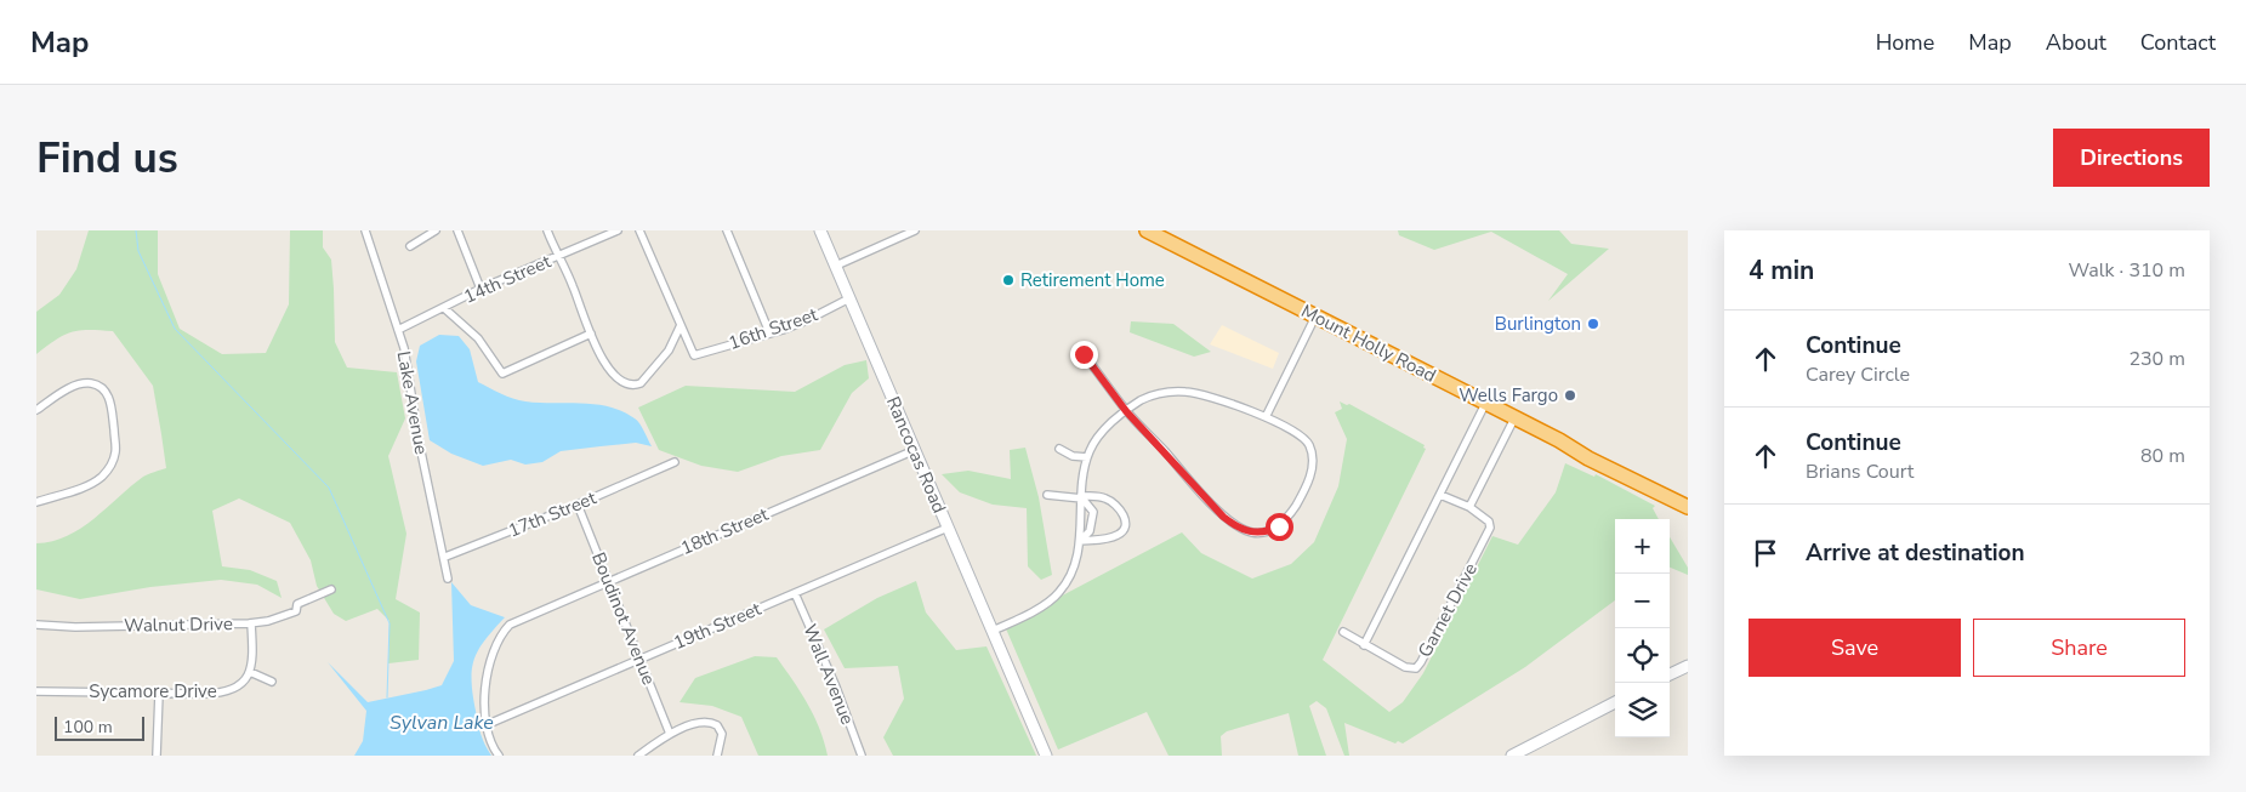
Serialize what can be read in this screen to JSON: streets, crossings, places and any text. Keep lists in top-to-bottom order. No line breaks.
{"streets":{"highway":["Mount Holly Road"],"main road":["Rancocas Road"],"street":["14th Street","16th Street","Lake Avenue","17th Street","18th Street","Garnet Drive","Boudinot Avenue","Walnut Drive","19th Street","Wall Avenue","Sycamore Drive"]},"crossings":[["14th Street","Lake Avenue"],["16th Street","Rancocas Road"],["Lake Avenue","17th Street"],["Rancocas Road","18th Street"],["Rancocas Road","19th Street"],["17th Street","Boudinot Avenue"],["18th Street","Boudinot Avenue"],["18th Street","19th Street"],["Boudinot Avenue","19th Street"],["19th Street","Wall Avenue"]],"water":["Sylvan Lake"],"places":["Retirement Home","Burlington","Wells Fargo"],"scale_bar":"100 m","page":{"header":"Map","nav":["Home","Map","About","Contact"],"buttons":["Directions",["Save","Share"]],"title":"Find us","heading":["4 min","Walk · 310 m"],"list":[["Continue","Carey Circle","230 m"],["Continue","Brians Court","80 m"],"Arrive at destination"],"map_buttons":["+","−"],"scale":"100 m"}}
